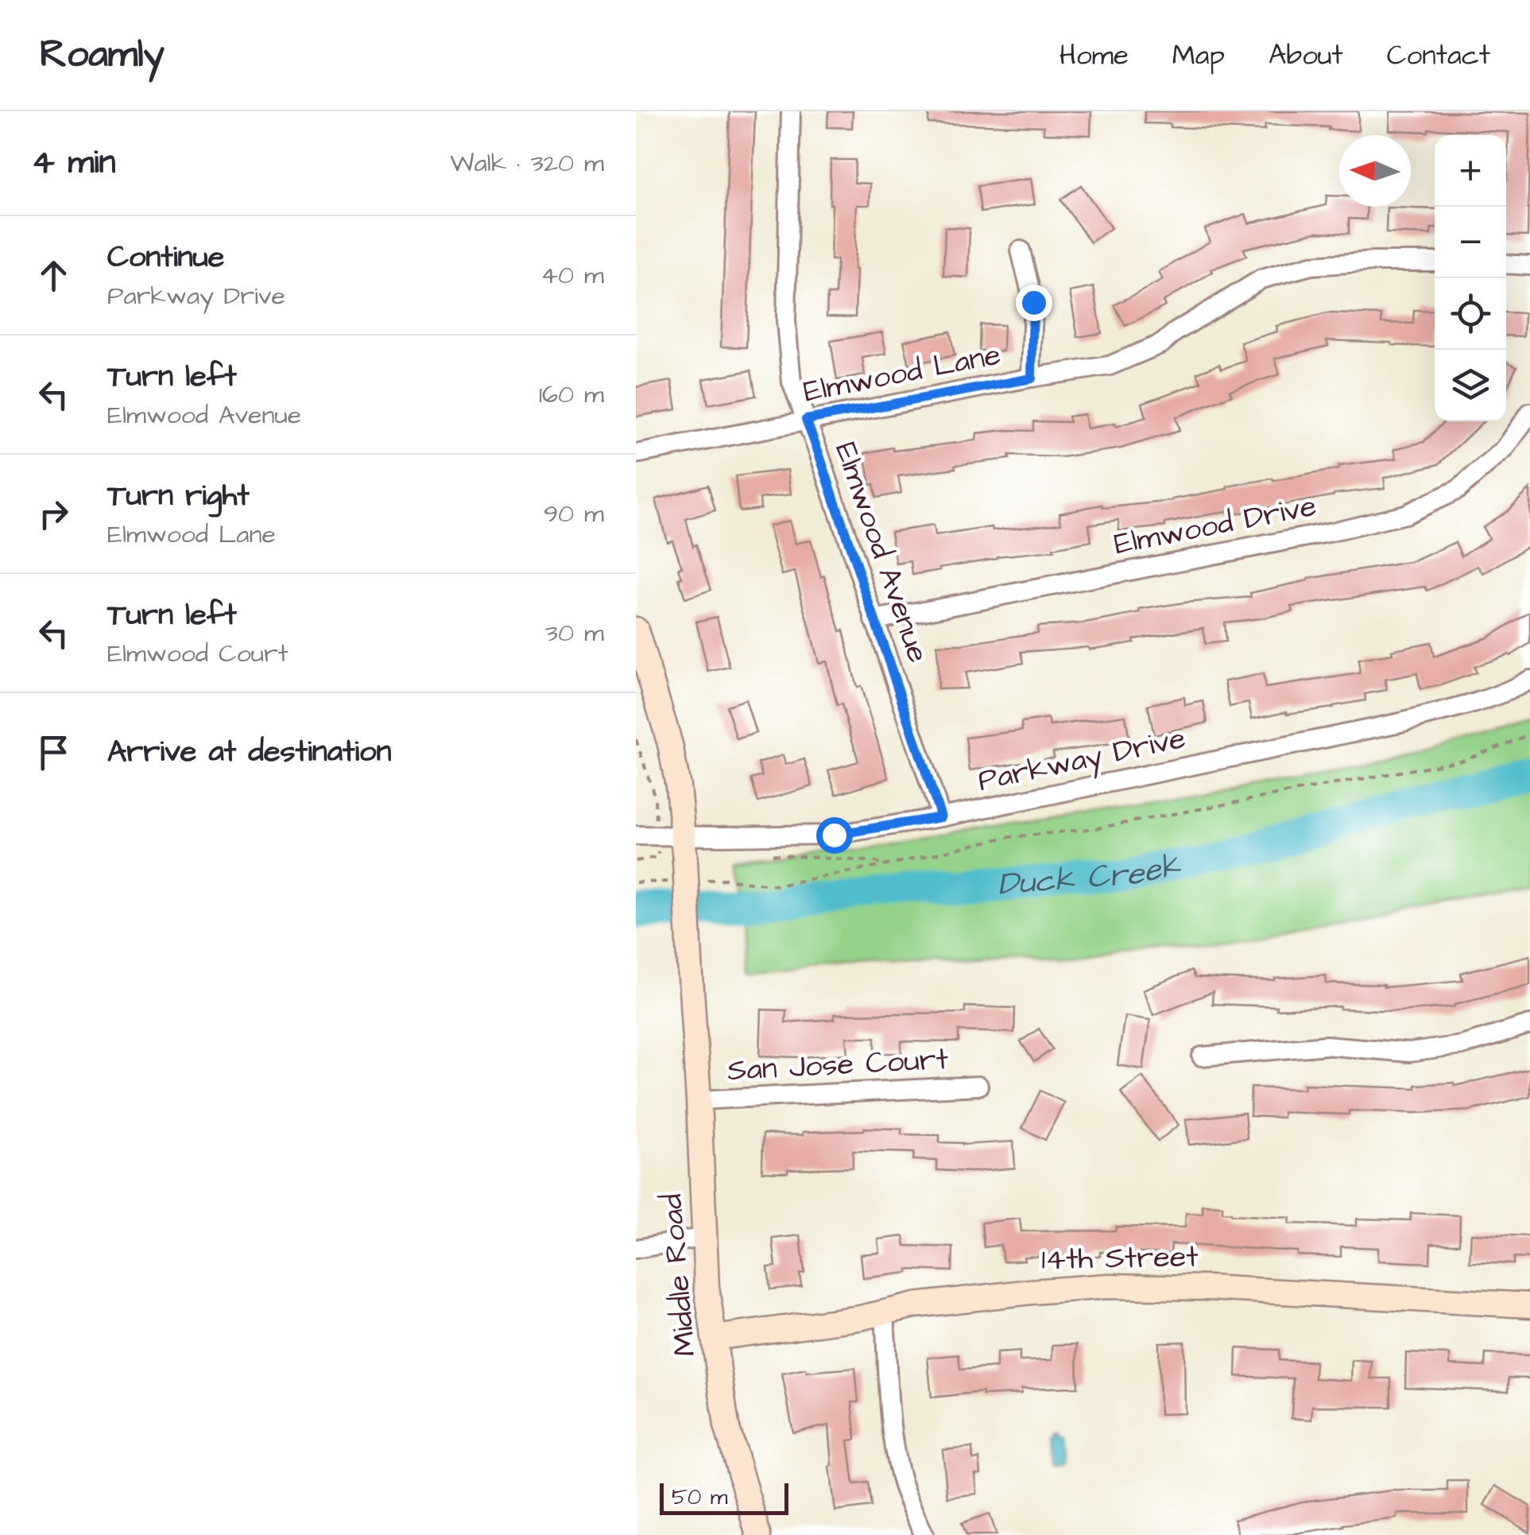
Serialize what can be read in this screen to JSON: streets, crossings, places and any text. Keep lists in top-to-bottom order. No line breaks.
{"streets":{"main road":["14th Street","Middle Road"],"street":["Elmwood Lane","Elmwood Drive","Elmwood Avenue","Parkway Drive","San Jose Court"]},"crossings":[["Elmwood Lane","Elmwood Avenue"],["Elmwood Drive","Elmwood Avenue"],["Elmwood Avenue","Parkway Drive"],["Parkway Drive","Middle Road"],["San Jose Court","Middle Road"],["14th Street","Middle Road"]],"water":["Duck Creek"],"scale_bar":"50 m","north":"left","page":{"header":"Roamly","nav":["Home","Map","About","Contact"],"heading":["4 min","Walk · 320 m"],"map_buttons":["+","−"],"list":[["Continue","Parkway Drive","40 m"],["Turn left","Elmwood Avenue","160 m"],["Turn right","Elmwood Lane","90 m"],["Turn left","Elmwood Court","30 m"],"Arrive at destination"],"scale":"50 m"}}
